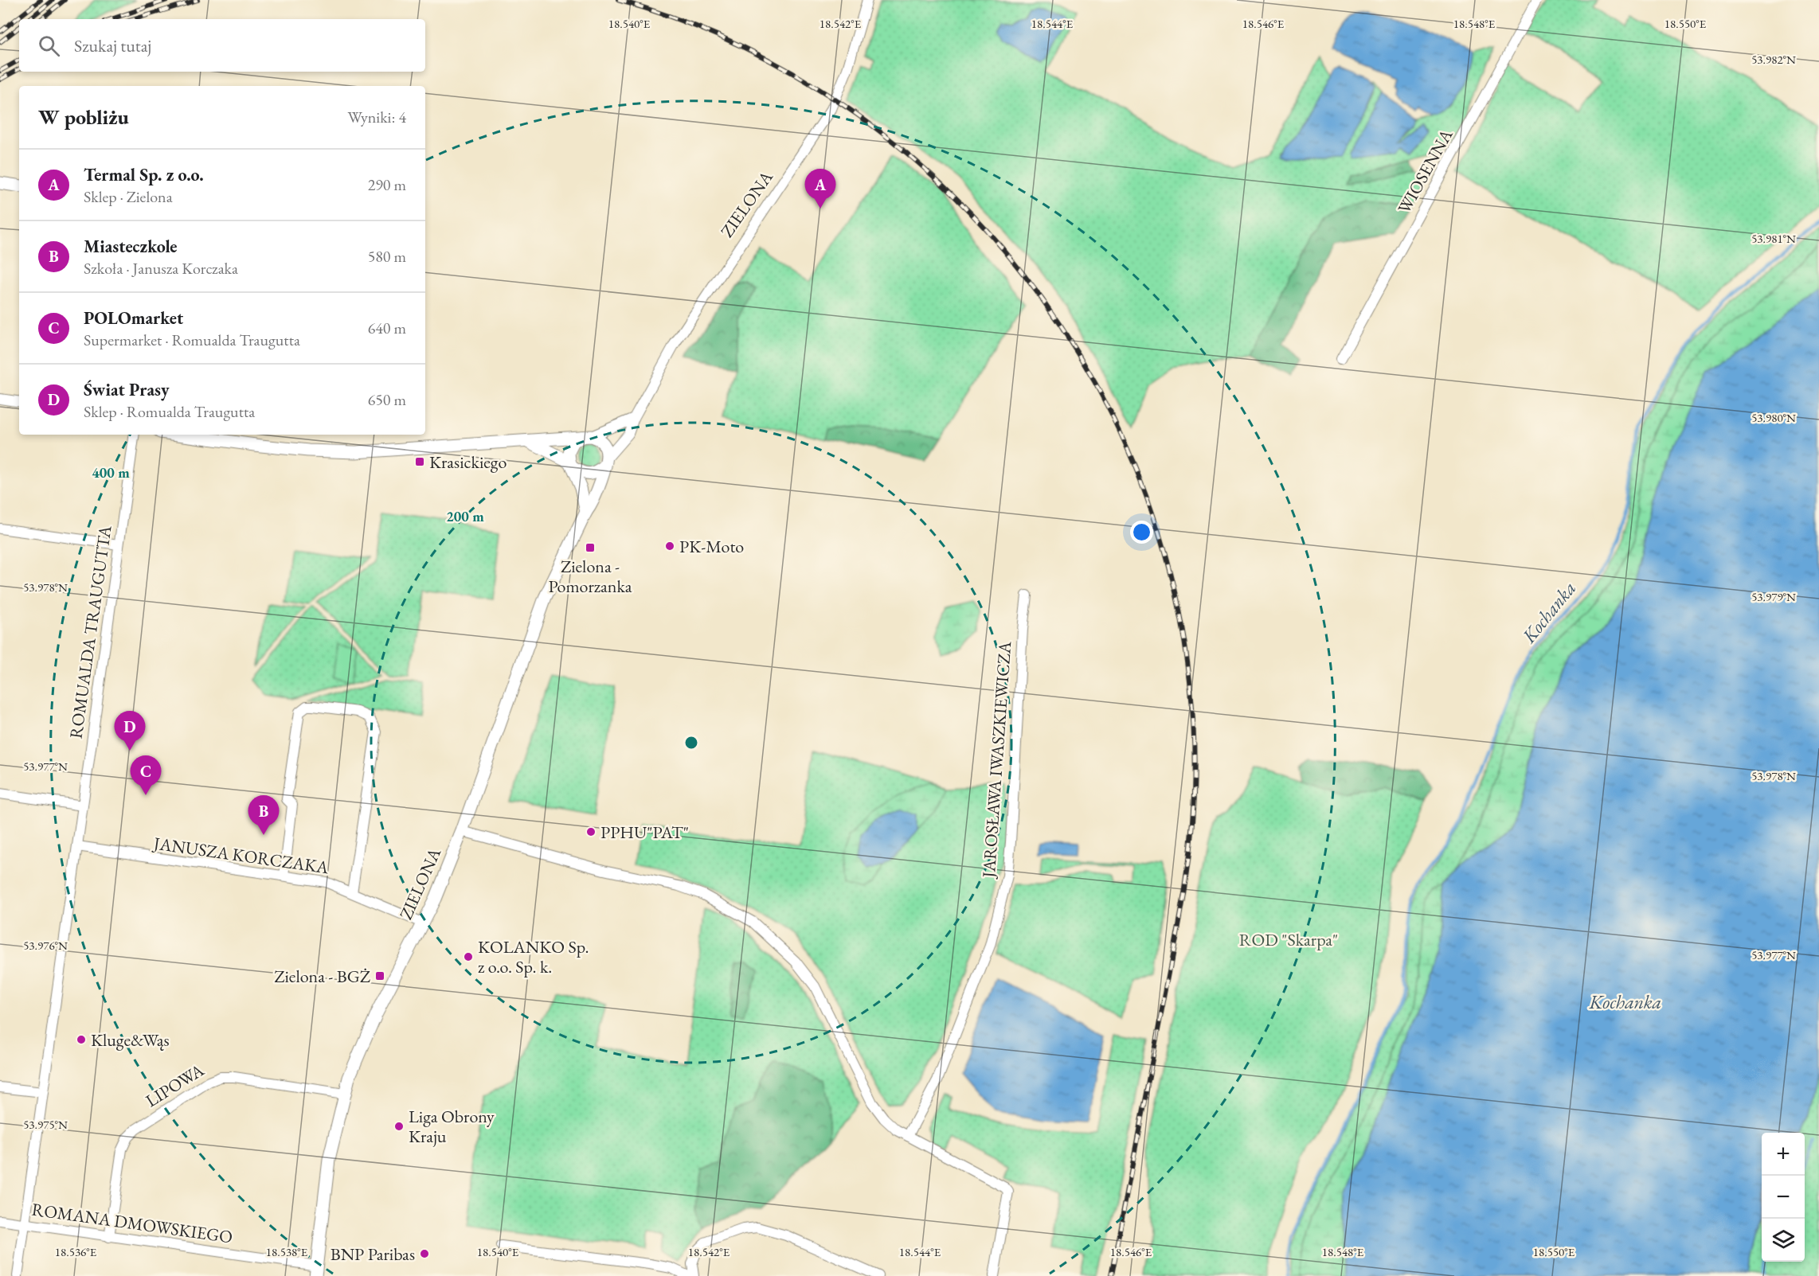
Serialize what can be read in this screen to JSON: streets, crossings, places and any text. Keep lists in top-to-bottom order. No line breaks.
{"streets":{"street":["WIOSENNA","ZIELONA","ROMUALDA TRAUGUTTA","JAROSŁAWA IWASZKIEWICZA","JANUSZA KORCZAKA","LIPOWA","ROMANA DMOWSKIEGO"]},"crossings":[["ZIELONA","JANUSZA KORCZAKA"],["ZIELONA","LIPOWA"],["ZIELONA","ROMANA DMOWSKIEGO"],["ROMUALDA TRAUGUTTA","JANUSZA KORCZAKA"],["ROMUALDA TRAUGUTTA","ROMANA DMOWSKIEGO"],["LIPOWA","ROMANA DMOWSKIEGO"]],"water":["Kochanka"],"parks":["ROD \"Skarpa\""],"places":{"transit":["Krasickiego","Zielona - Pomorzanka","Zielona - BGŻ"],"other":["PK-Moto","PPHU\"PAT\"","KOLANKO Sp. z o.o. Sp. k.","Kluge&Wąs","Liga Obrony Kraju","BNP Paribas"]},"page":{"search":"Szukaj tutaj","heading":["W pobliżu","Wyniki: 4"],"list":[{"mark":"A","name":"Termal Sp. z o.o.","note":"Sklep · Zielona","value":"290 m"},{"mark":"B","name":"Miasteczkole","note":"Szkoła · Janusza Korczaka","value":"580 m"},{"mark":"C","name":"POLOmarket","note":"Supermarket · Romualda Traugutta","value":"640 m"},{"mark":"D","name":"Świat Prasy","note":"Sklep · Romualda Traugutta","value":"650 m"}],"pins":["A","D","C","B"],"map_buttons":["+","−"]},"coordinates":["18.540°E","18.542°E","18.544°E","18.546°E","18.548°E","18.550°E","53.982°N","53.981°N","53.980°N","53.978°N","53.979°N","53.977°N","53.976°N","53.975°N","18.536°E","18.538°E"],"rings":["400 m","200 m"]}
